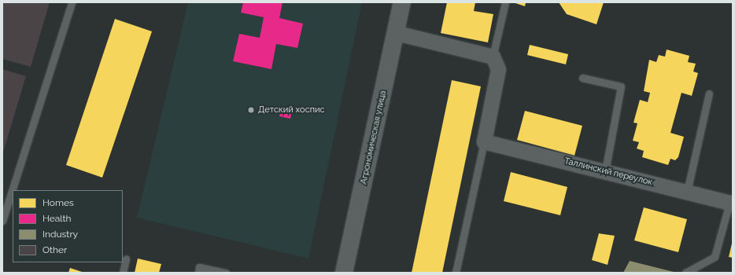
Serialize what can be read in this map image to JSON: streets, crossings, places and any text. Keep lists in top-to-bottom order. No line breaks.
{"streets":{"street":["Агрономическая улица","Таллинский переулок"]},"places":["Детский хоспис"],"legend":["Homes","Health","Industry","Other"]}
